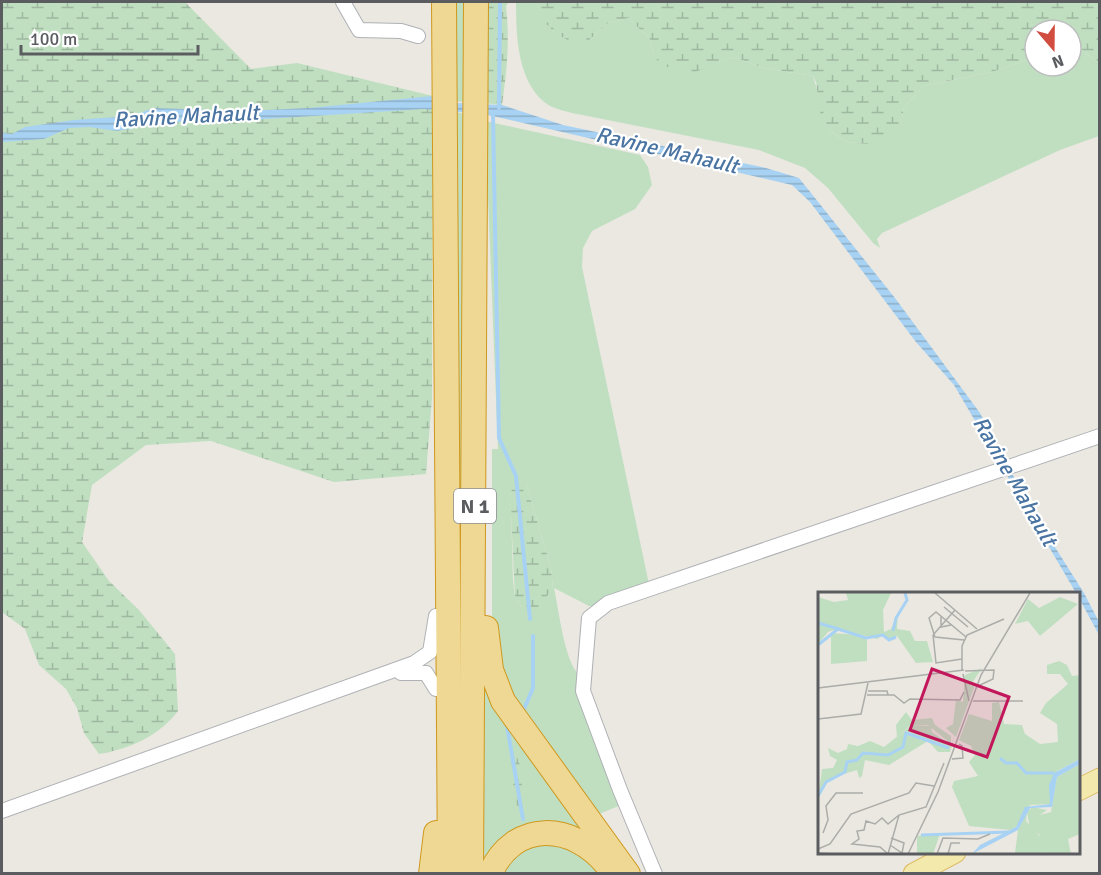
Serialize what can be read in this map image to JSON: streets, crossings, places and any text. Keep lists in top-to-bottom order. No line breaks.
{"streets":{"highway":["N 1"]},"water":["Ravine Mahault"],"scale_bar":"100 m","north":"bottom"}
